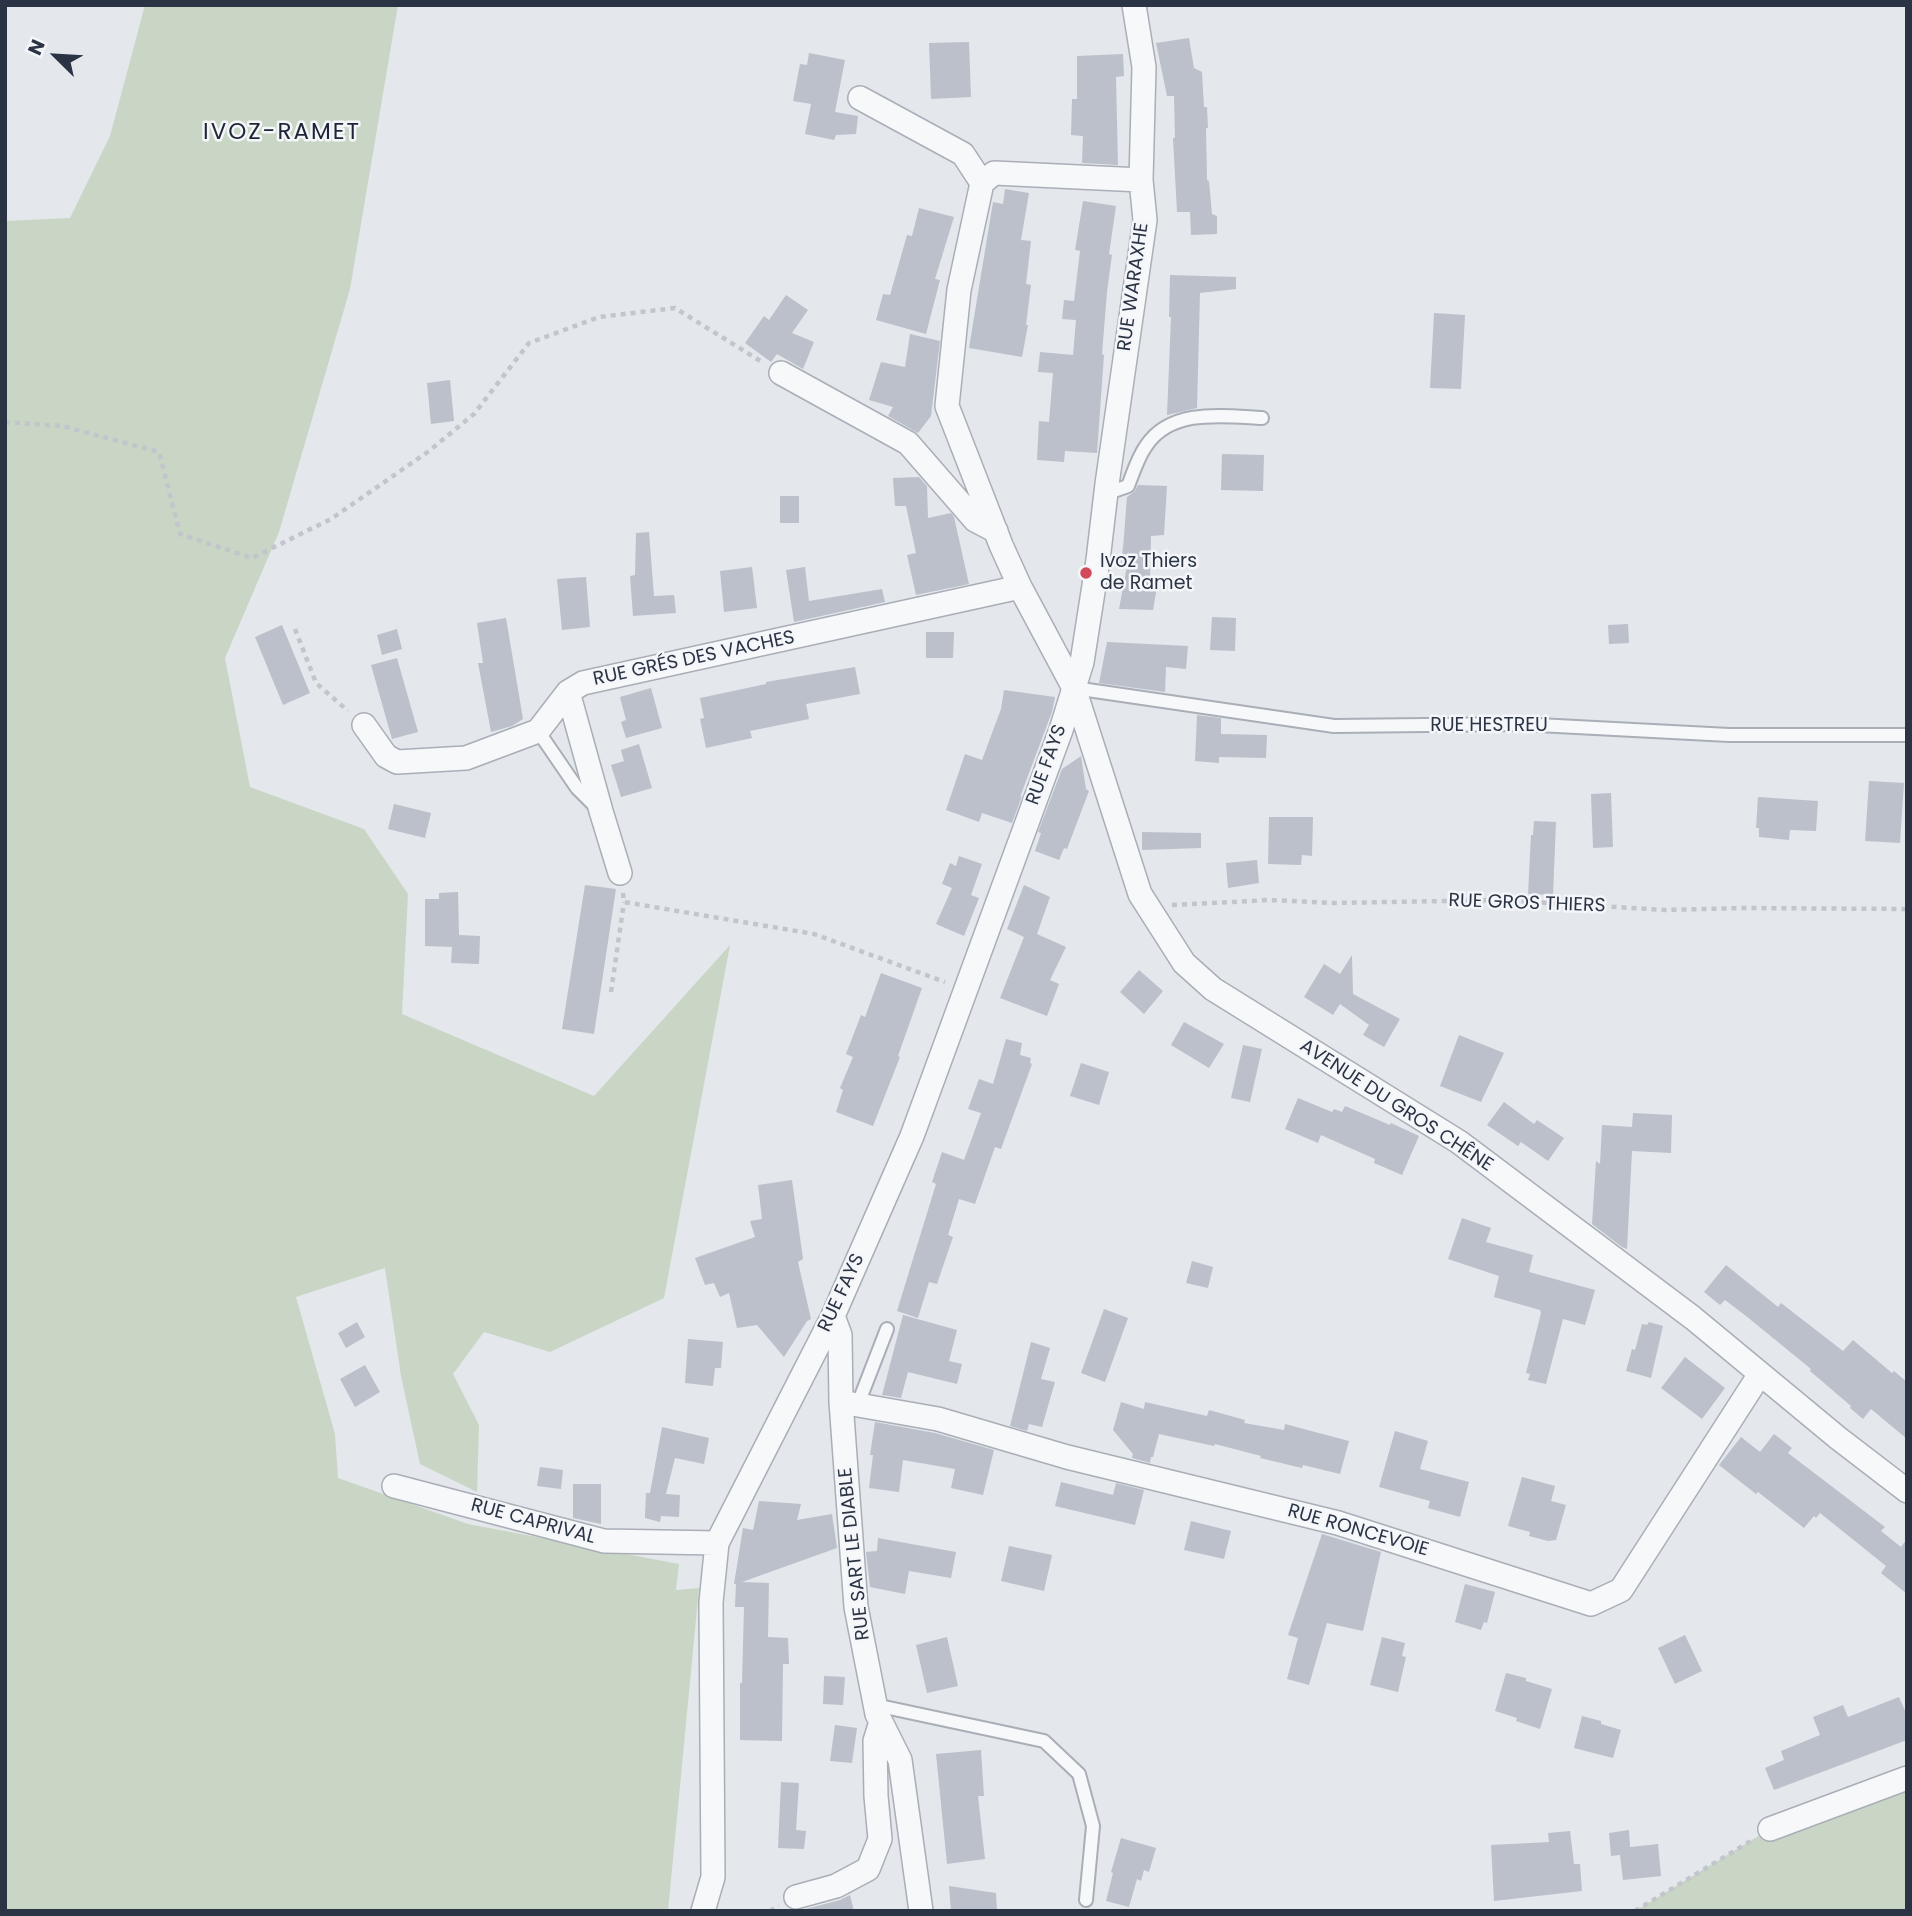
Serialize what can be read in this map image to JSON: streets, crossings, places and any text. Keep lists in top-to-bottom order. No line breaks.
{"streets":{"street":["RUE WARAXHE","RUE GRÉS DES VACHES","RUE FAYS","AVENUE DU GROS CHÊNE","RUE CAPRIVAL","RUE RONCEVOIE","RUE SART LE DIABLE"],"lane":["RUE HESTREU"],"path":["RUE GROS THIERS"]},"crossings":[["RUE WARAXHE","RUE HESTREU"],["RUE WARAXHE","RUE FAYS"],["RUE WARAXHE","AVENUE DU GROS CHÊNE"],["RUE GRÉS DES VACHES","AVENUE DU GROS CHÊNE"],["RUE HESTREU","RUE FAYS"],["RUE HESTREU","AVENUE DU GROS CHÊNE"],["RUE FAYS","AVENUE DU GROS CHÊNE"],["RUE FAYS","RUE CAPRIVAL"],["RUE FAYS","RUE SART LE DIABLE"],["RUE GROS THIERS","AVENUE DU GROS CHÊNE"],["AVENUE DU GROS CHÊNE","RUE RONCEVOIE"],["RUE RONCEVOIE","RUE SART LE DIABLE"]],"districts":["IVOZ-RAMET"],"places":["Ivoz Thiers de Ramet"],"north":"top left"}
